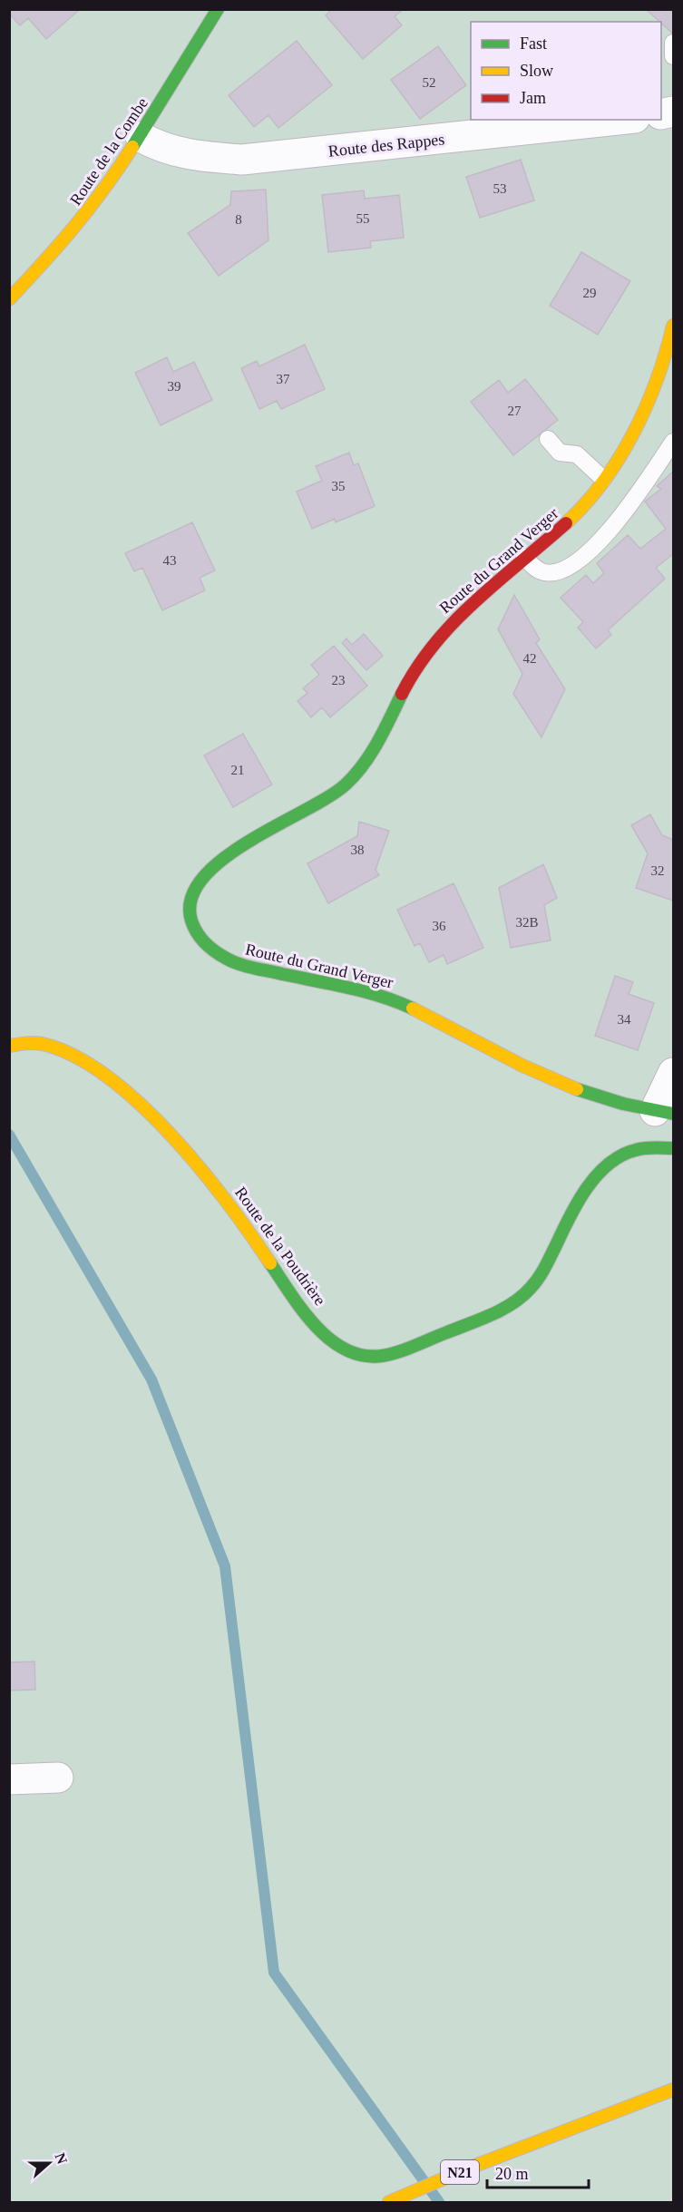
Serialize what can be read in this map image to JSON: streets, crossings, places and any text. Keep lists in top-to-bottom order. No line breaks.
{"streets":{"street":["Route des Rappes","Route de la Combe","Route du Grand Verger","Route de la Poudrière","N21"]},"crossings":[["Route des Rappes","Route de la Combe"]],"house_numbers":["52","53","55","8","29","37","39","27","35","43","42","23","21","38","32","32B","36","34"],"legend":["Fast","Slow","Jam"],"scale_bar":"20 m","north":"right"}
